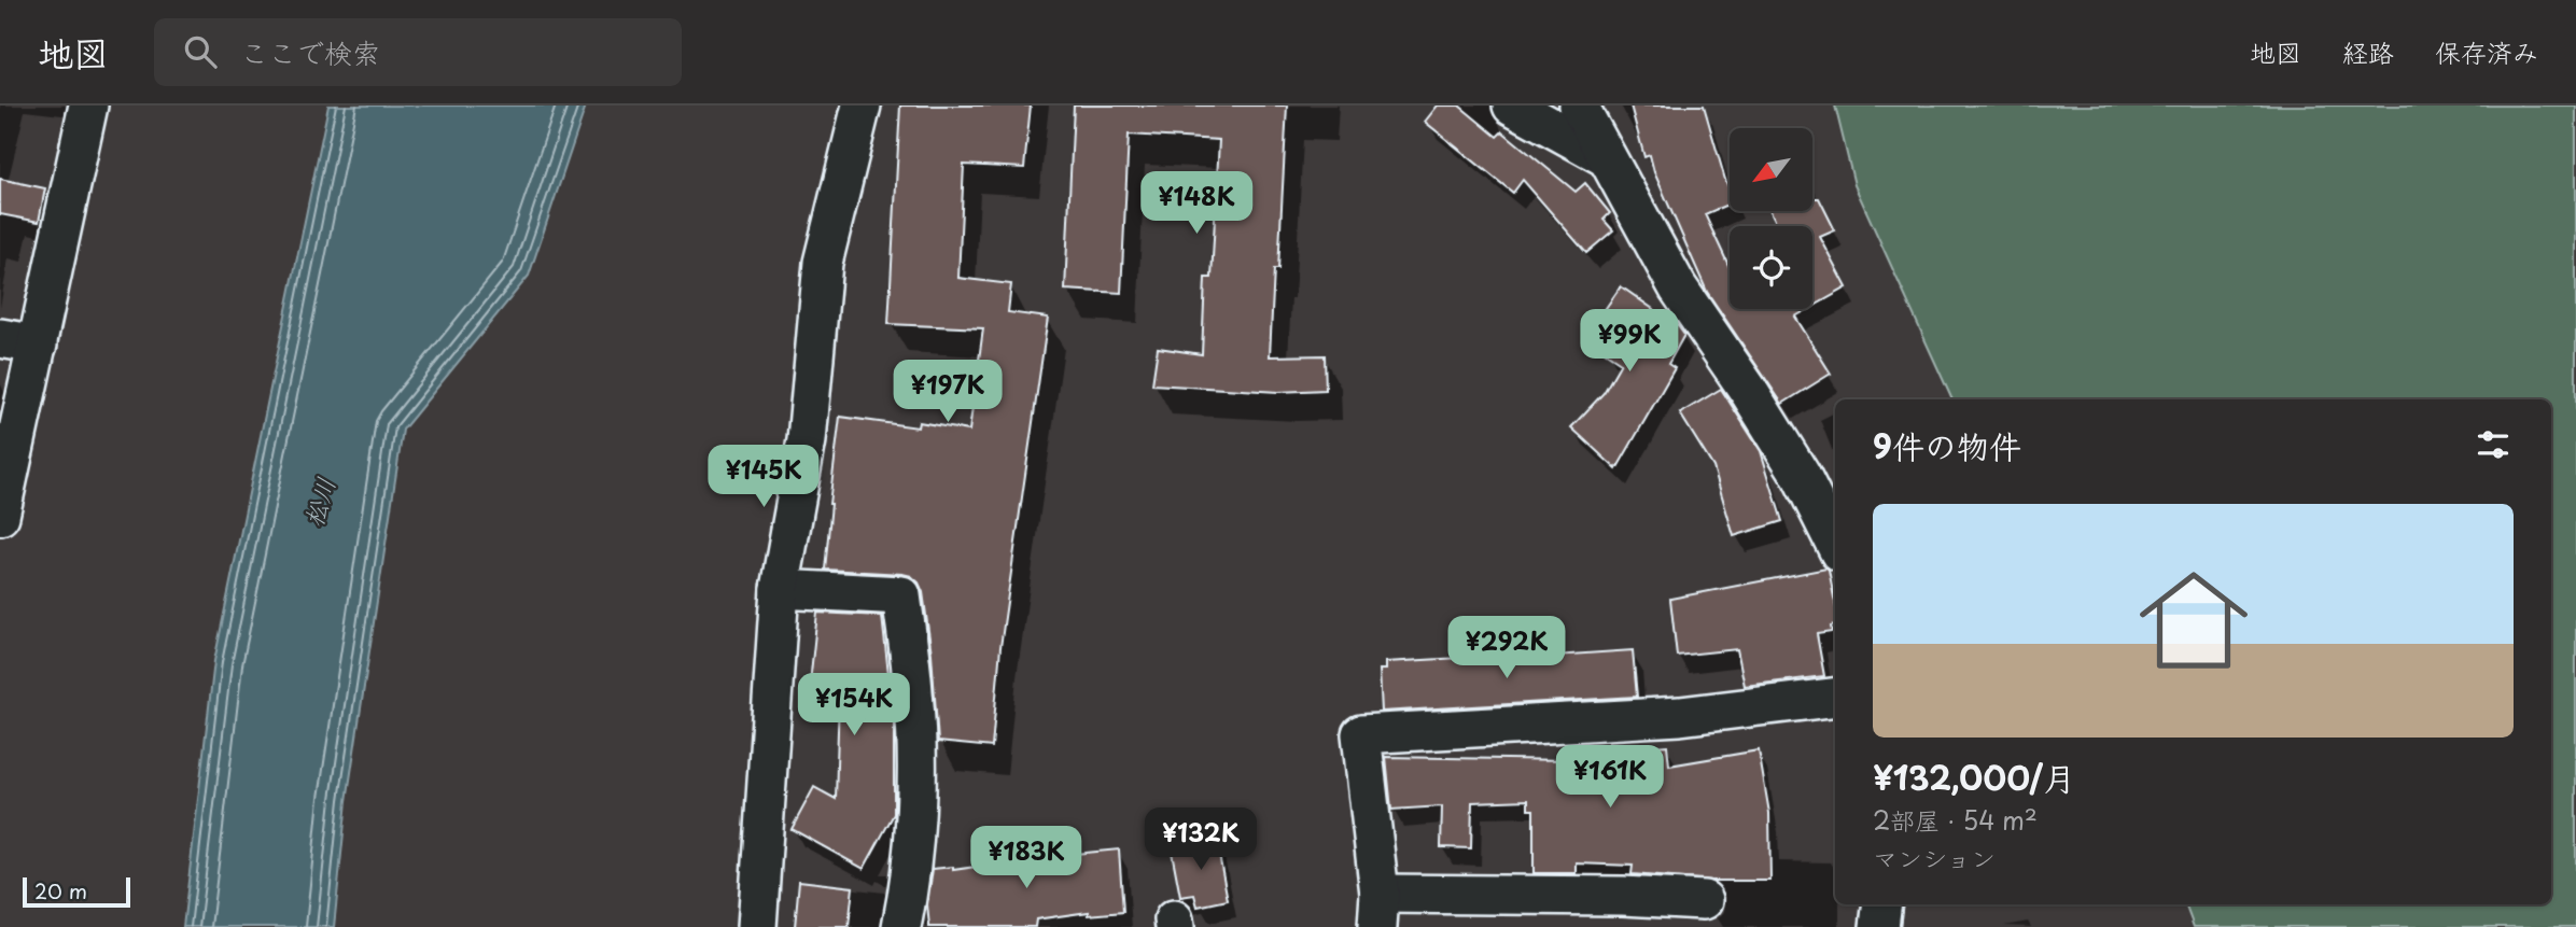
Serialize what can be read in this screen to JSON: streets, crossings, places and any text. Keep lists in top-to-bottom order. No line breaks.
{"water":["松川"],"scale_bar":"20 m","north":"bottom left","page":{"header":"地図","search":"ここで検索","nav":["地図","経路","保存済み"],"price":["¥148K","¥99K","¥197K","¥145K","¥292K","¥154K","¥161K","¥132K","¥183K"],"heading":"9件の物件","list":[{"name":"¥132,000/月","note":"2部屋 · 54 m² · マンション"}],"scale":"20 m"}}
